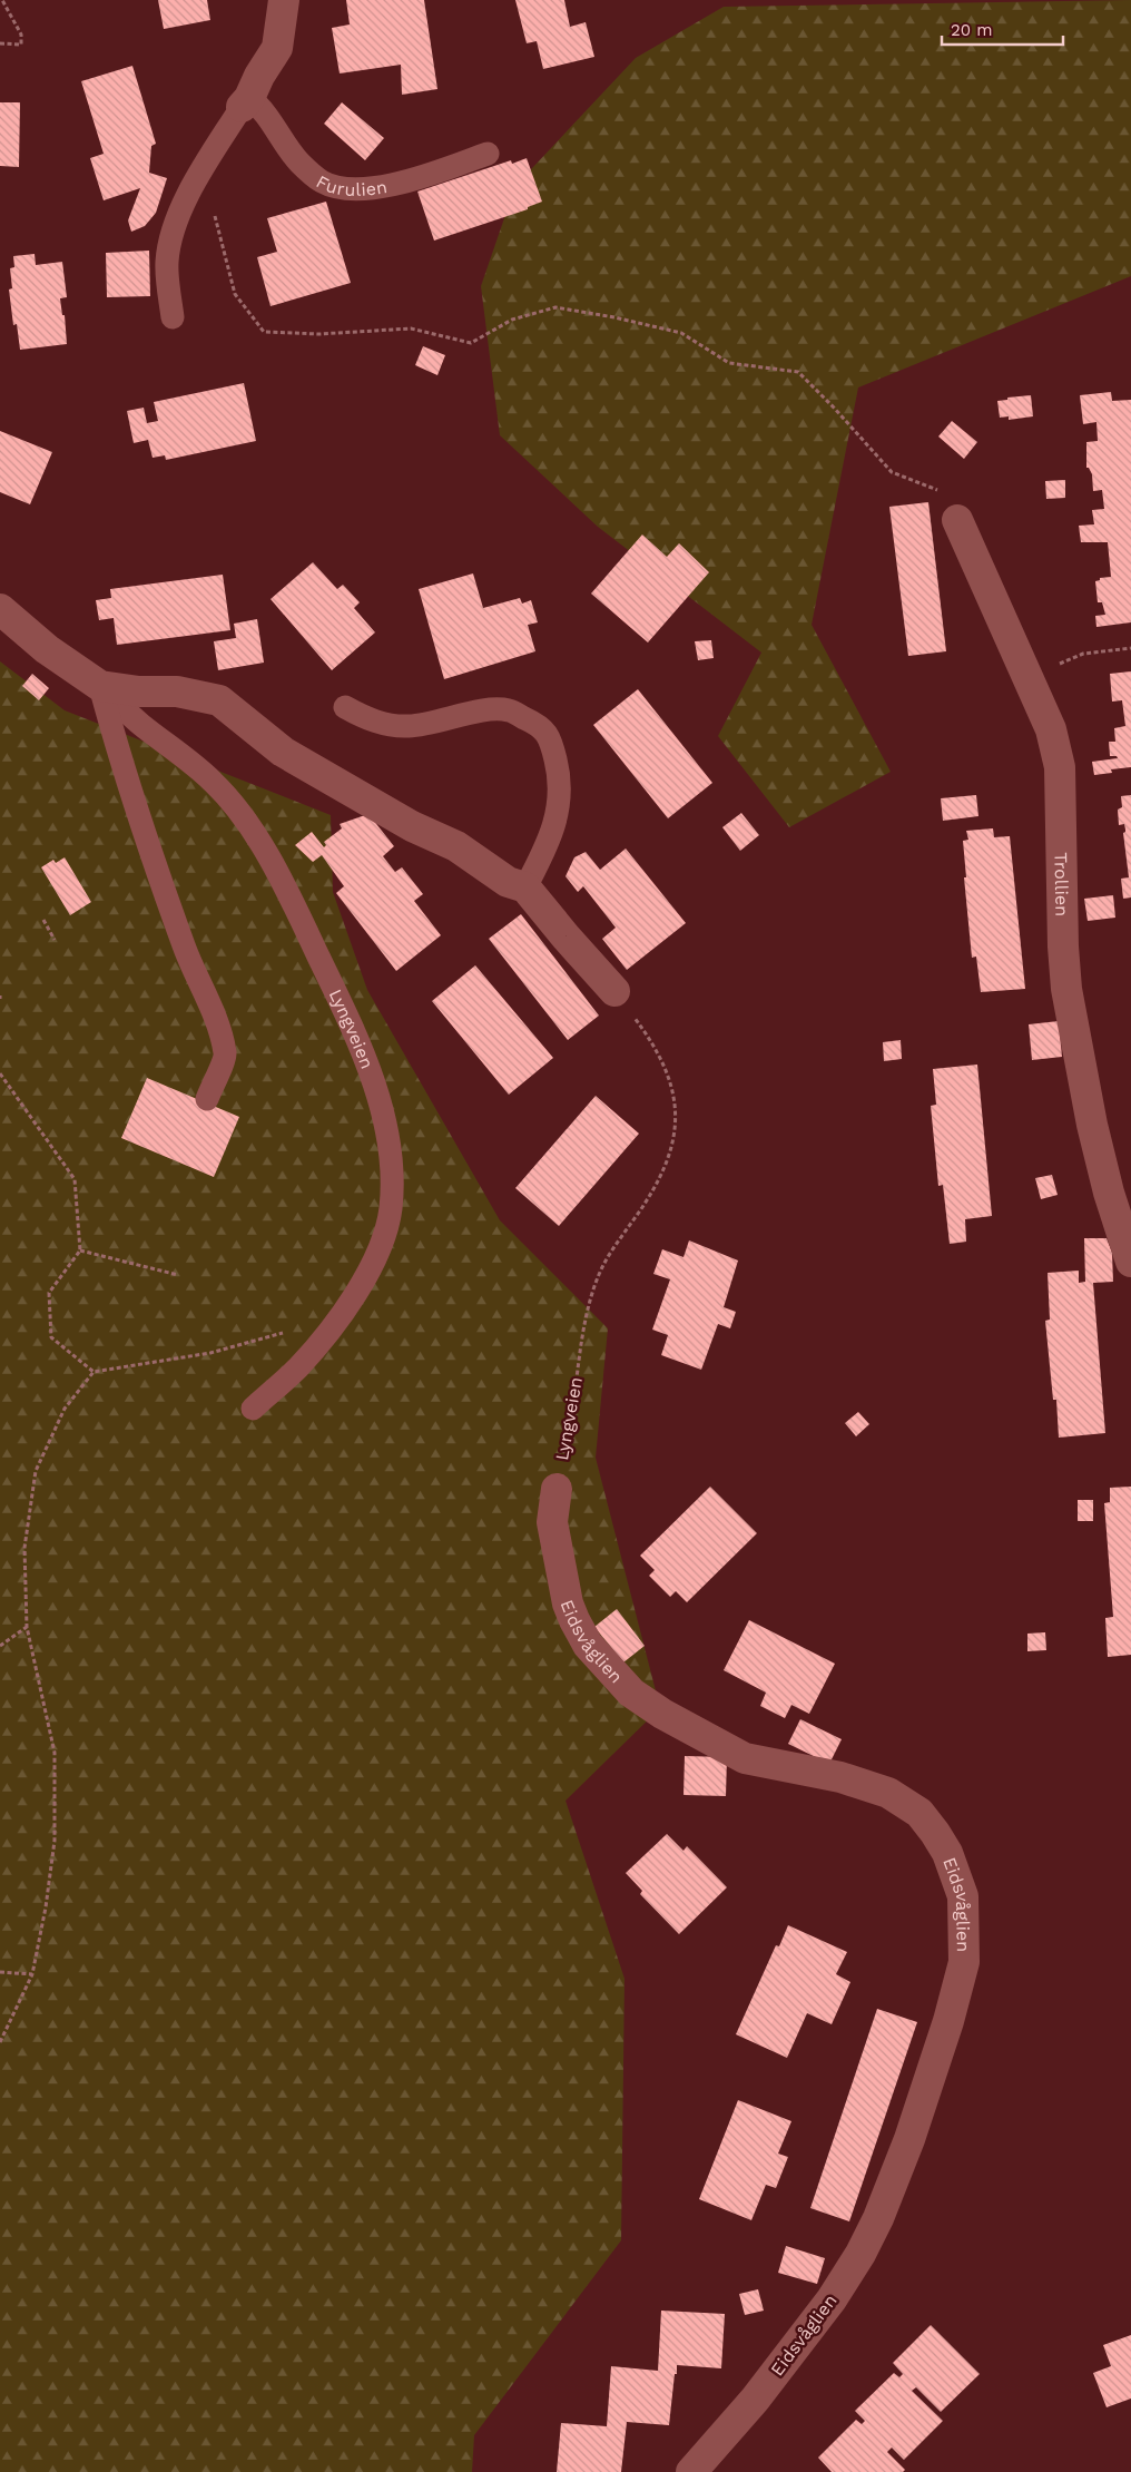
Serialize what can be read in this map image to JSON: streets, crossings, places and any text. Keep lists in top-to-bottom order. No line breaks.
{"streets":{"street":["Trollien","Lyngveien","Eidsvåglien"],"lane":["Furulien"]},"crossings":[["Lyngveien","Eidsvåglien"]],"scale_bar":"20 m"}
